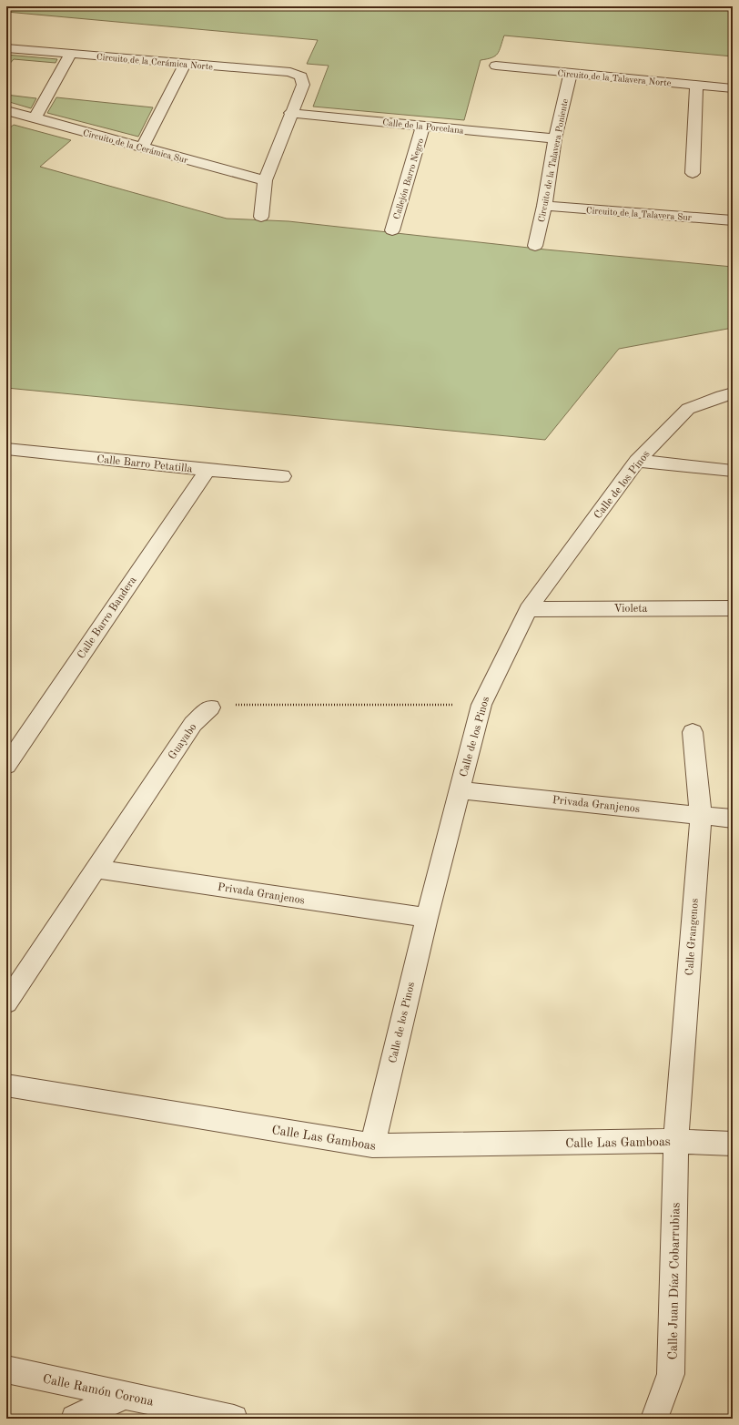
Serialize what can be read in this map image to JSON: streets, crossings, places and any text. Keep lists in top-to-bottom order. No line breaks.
{"streets":{"street":["Circuito de la Cerámica Norte","Circuito de la Talavera Norte","Calle de la Porcelana","Circuito de la Cerámica Sur","Circuito de la Talavera Poniente","Callejón Barro Negro","Circuito de la Talavera Sur","Calle Barro Petatilla","Calle de los Pinos","Violeta","Calle Barro Bandera","Guayabo","Privada Granjenos","Calle Grangenos","Calle Las Gamboas","Calle Juan Díaz Cobarrubias","Calle Ramón Corona"]},"crossings":[["Circuito de la Cerámica Norte","Calle de la Porcelana"],["Circuito de la Talavera Norte","Circuito de la Talavera Poniente"],["Calle de la Porcelana","Circuito de la Talavera Poniente"],["Calle de la Porcelana","Callejón Barro Negro"],["Circuito de la Talavera Poniente","Circuito de la Talavera Sur"],["Calle Barro Petatilla","Calle Barro Bandera"],["Calle de los Pinos","Violeta"],["Calle de los Pinos","Privada Granjenos"],["Calle de los Pinos","Calle Las Gamboas"],["Guayabo","Privada Granjenos"],["Privada Granjenos","Calle Grangenos"],["Calle Grangenos","Calle Las Gamboas"],["Calle Grangenos","Calle Juan Díaz Cobarrubias"],["Calle Las Gamboas","Calle Juan Díaz Cobarrubias"]]}
